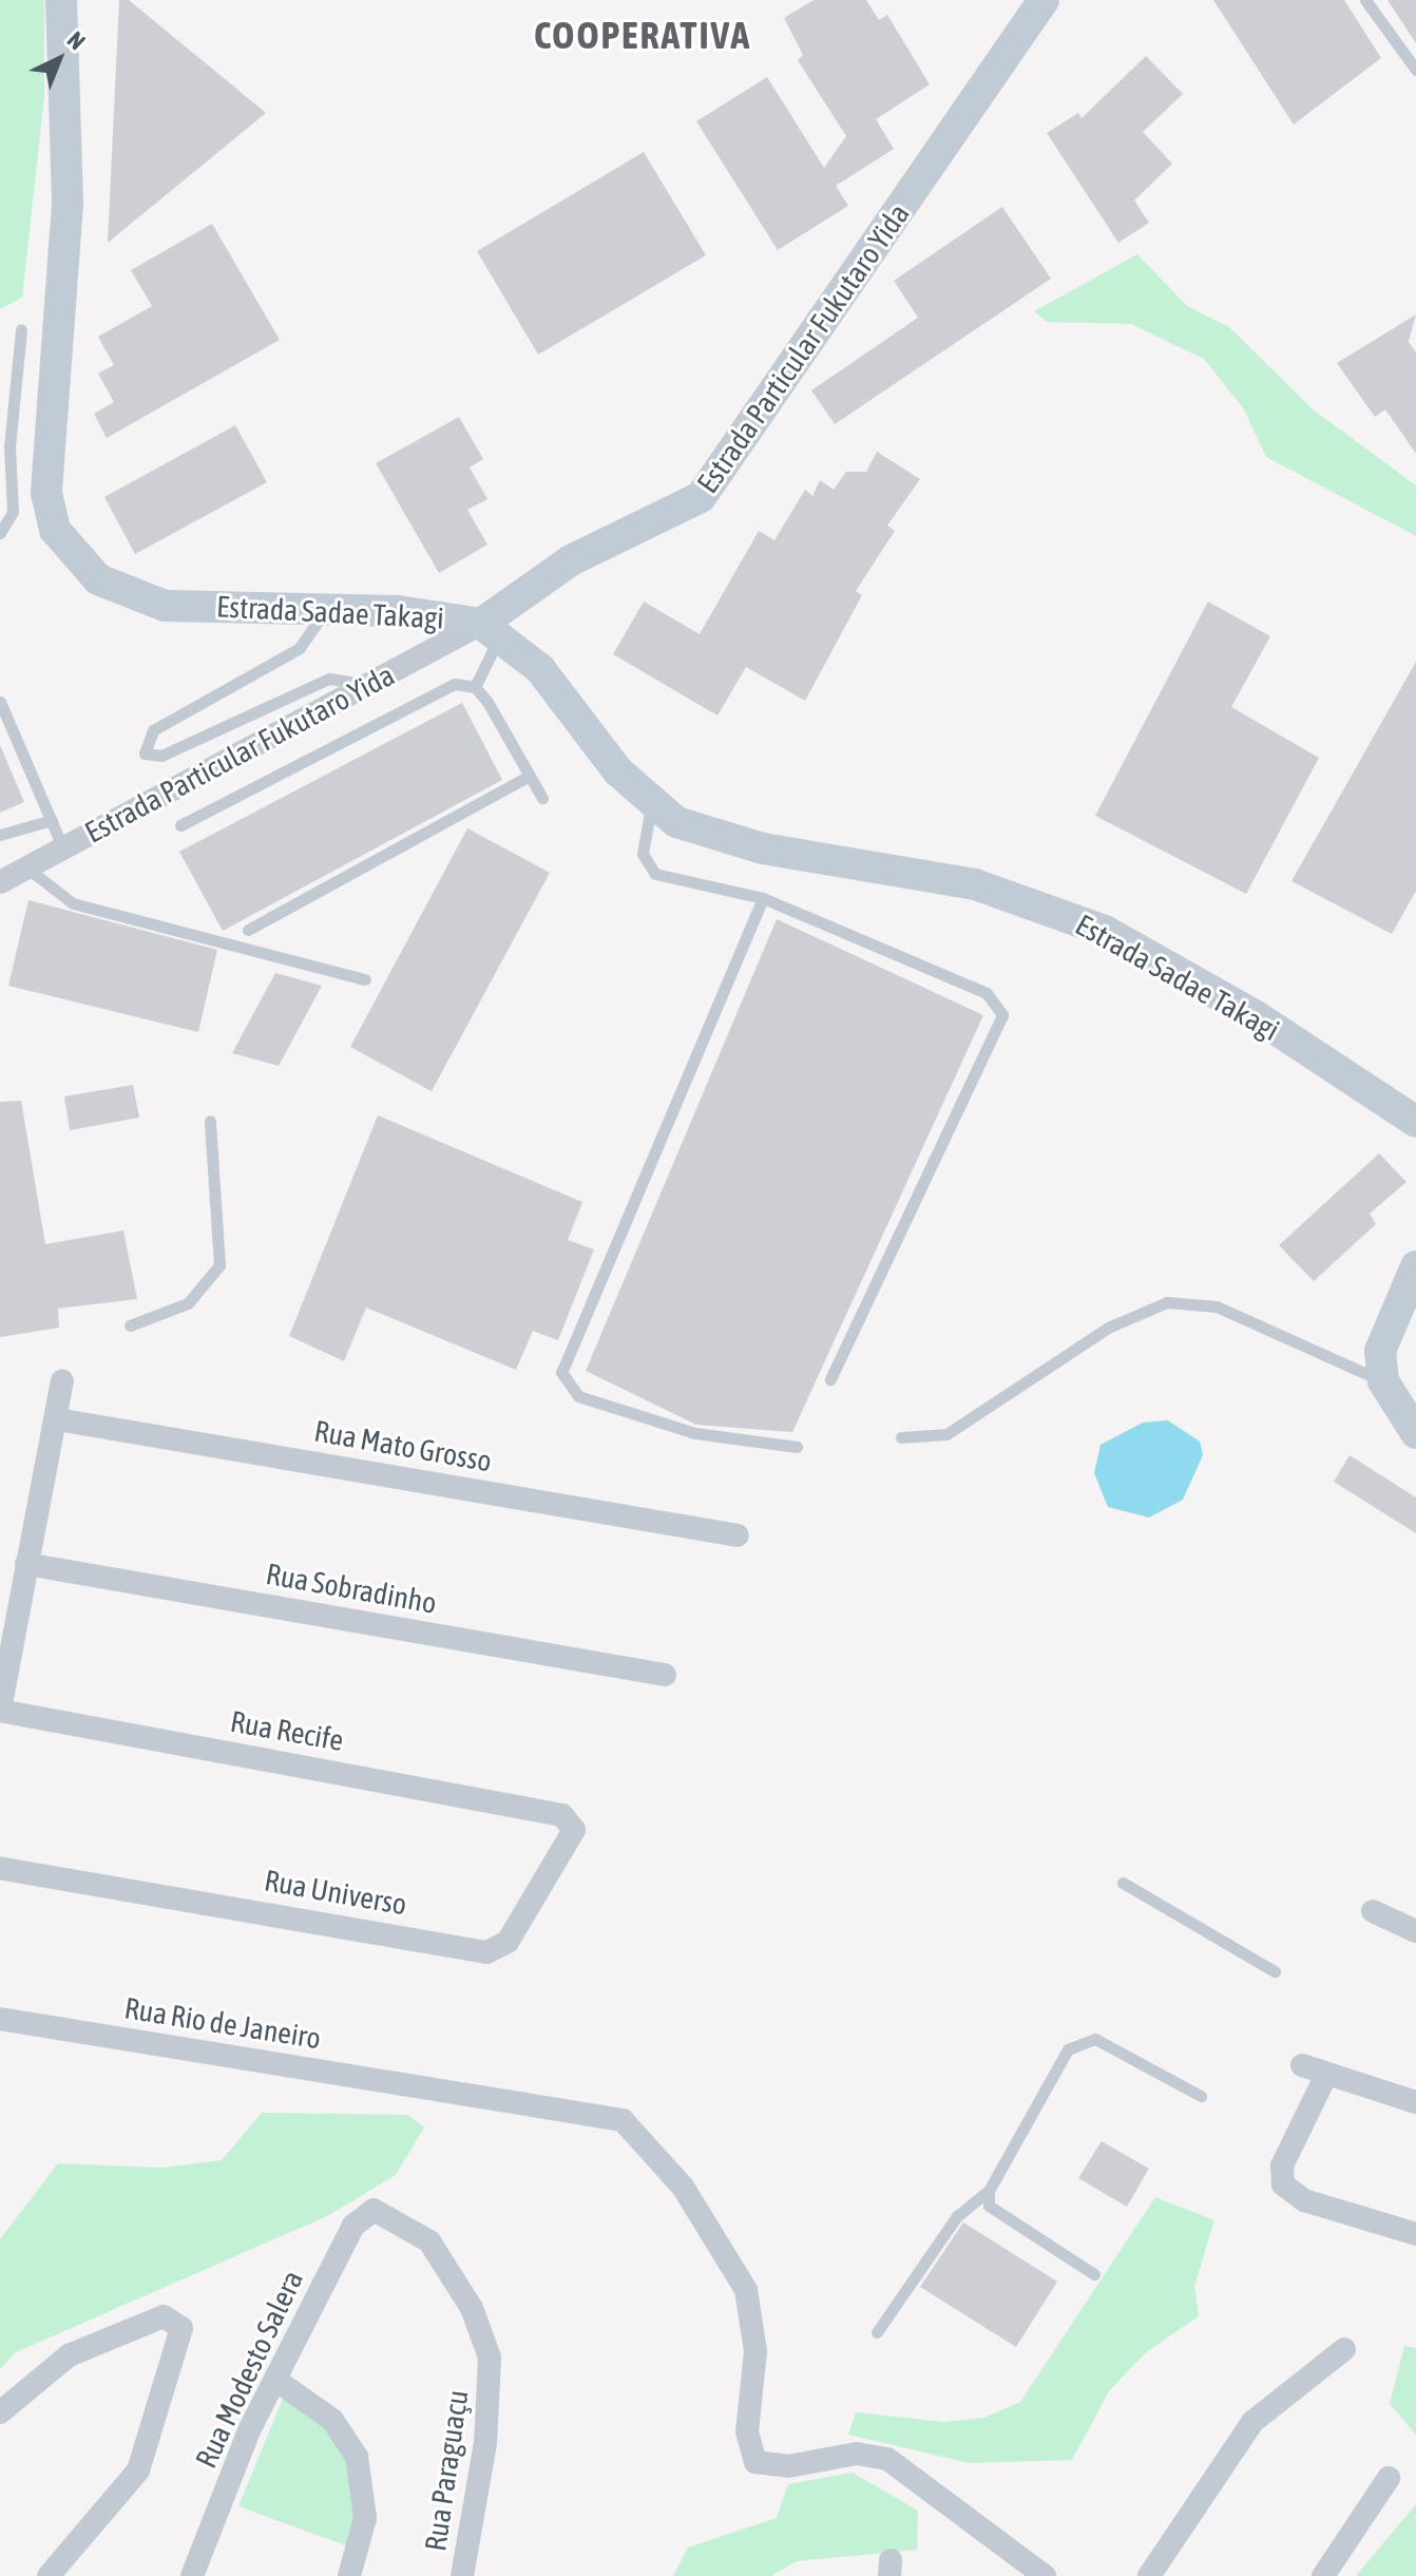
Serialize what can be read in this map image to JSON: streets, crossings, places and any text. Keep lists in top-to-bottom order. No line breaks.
{"streets":{"street":["Estrada Particular Fukutaro Yida","Estrada Sadae Takagi","Rua Mato Grosso","Rua Sobradinho","Rua Recife","Rua Universo","Rua Rio de Janeiro","Rua Modesto Salera","Rua Paraguaçu"]},"crossings":[["Estrada Particular Fukutaro Yida","Estrada Sadae Takagi"],["Rua Recife","Rua Universo"],["Rua Modesto Salera","Rua Paraguaçu"]],"districts":["COOPERATIVA"],"north":"top right"}
